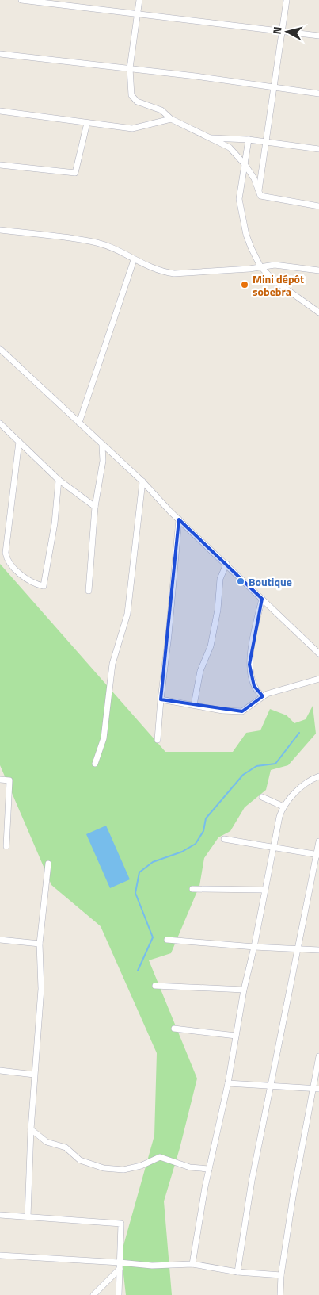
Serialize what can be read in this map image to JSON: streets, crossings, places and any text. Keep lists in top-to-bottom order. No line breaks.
{"places":["Mini dépôt sobebra","Boutique"],"north":"left"}
